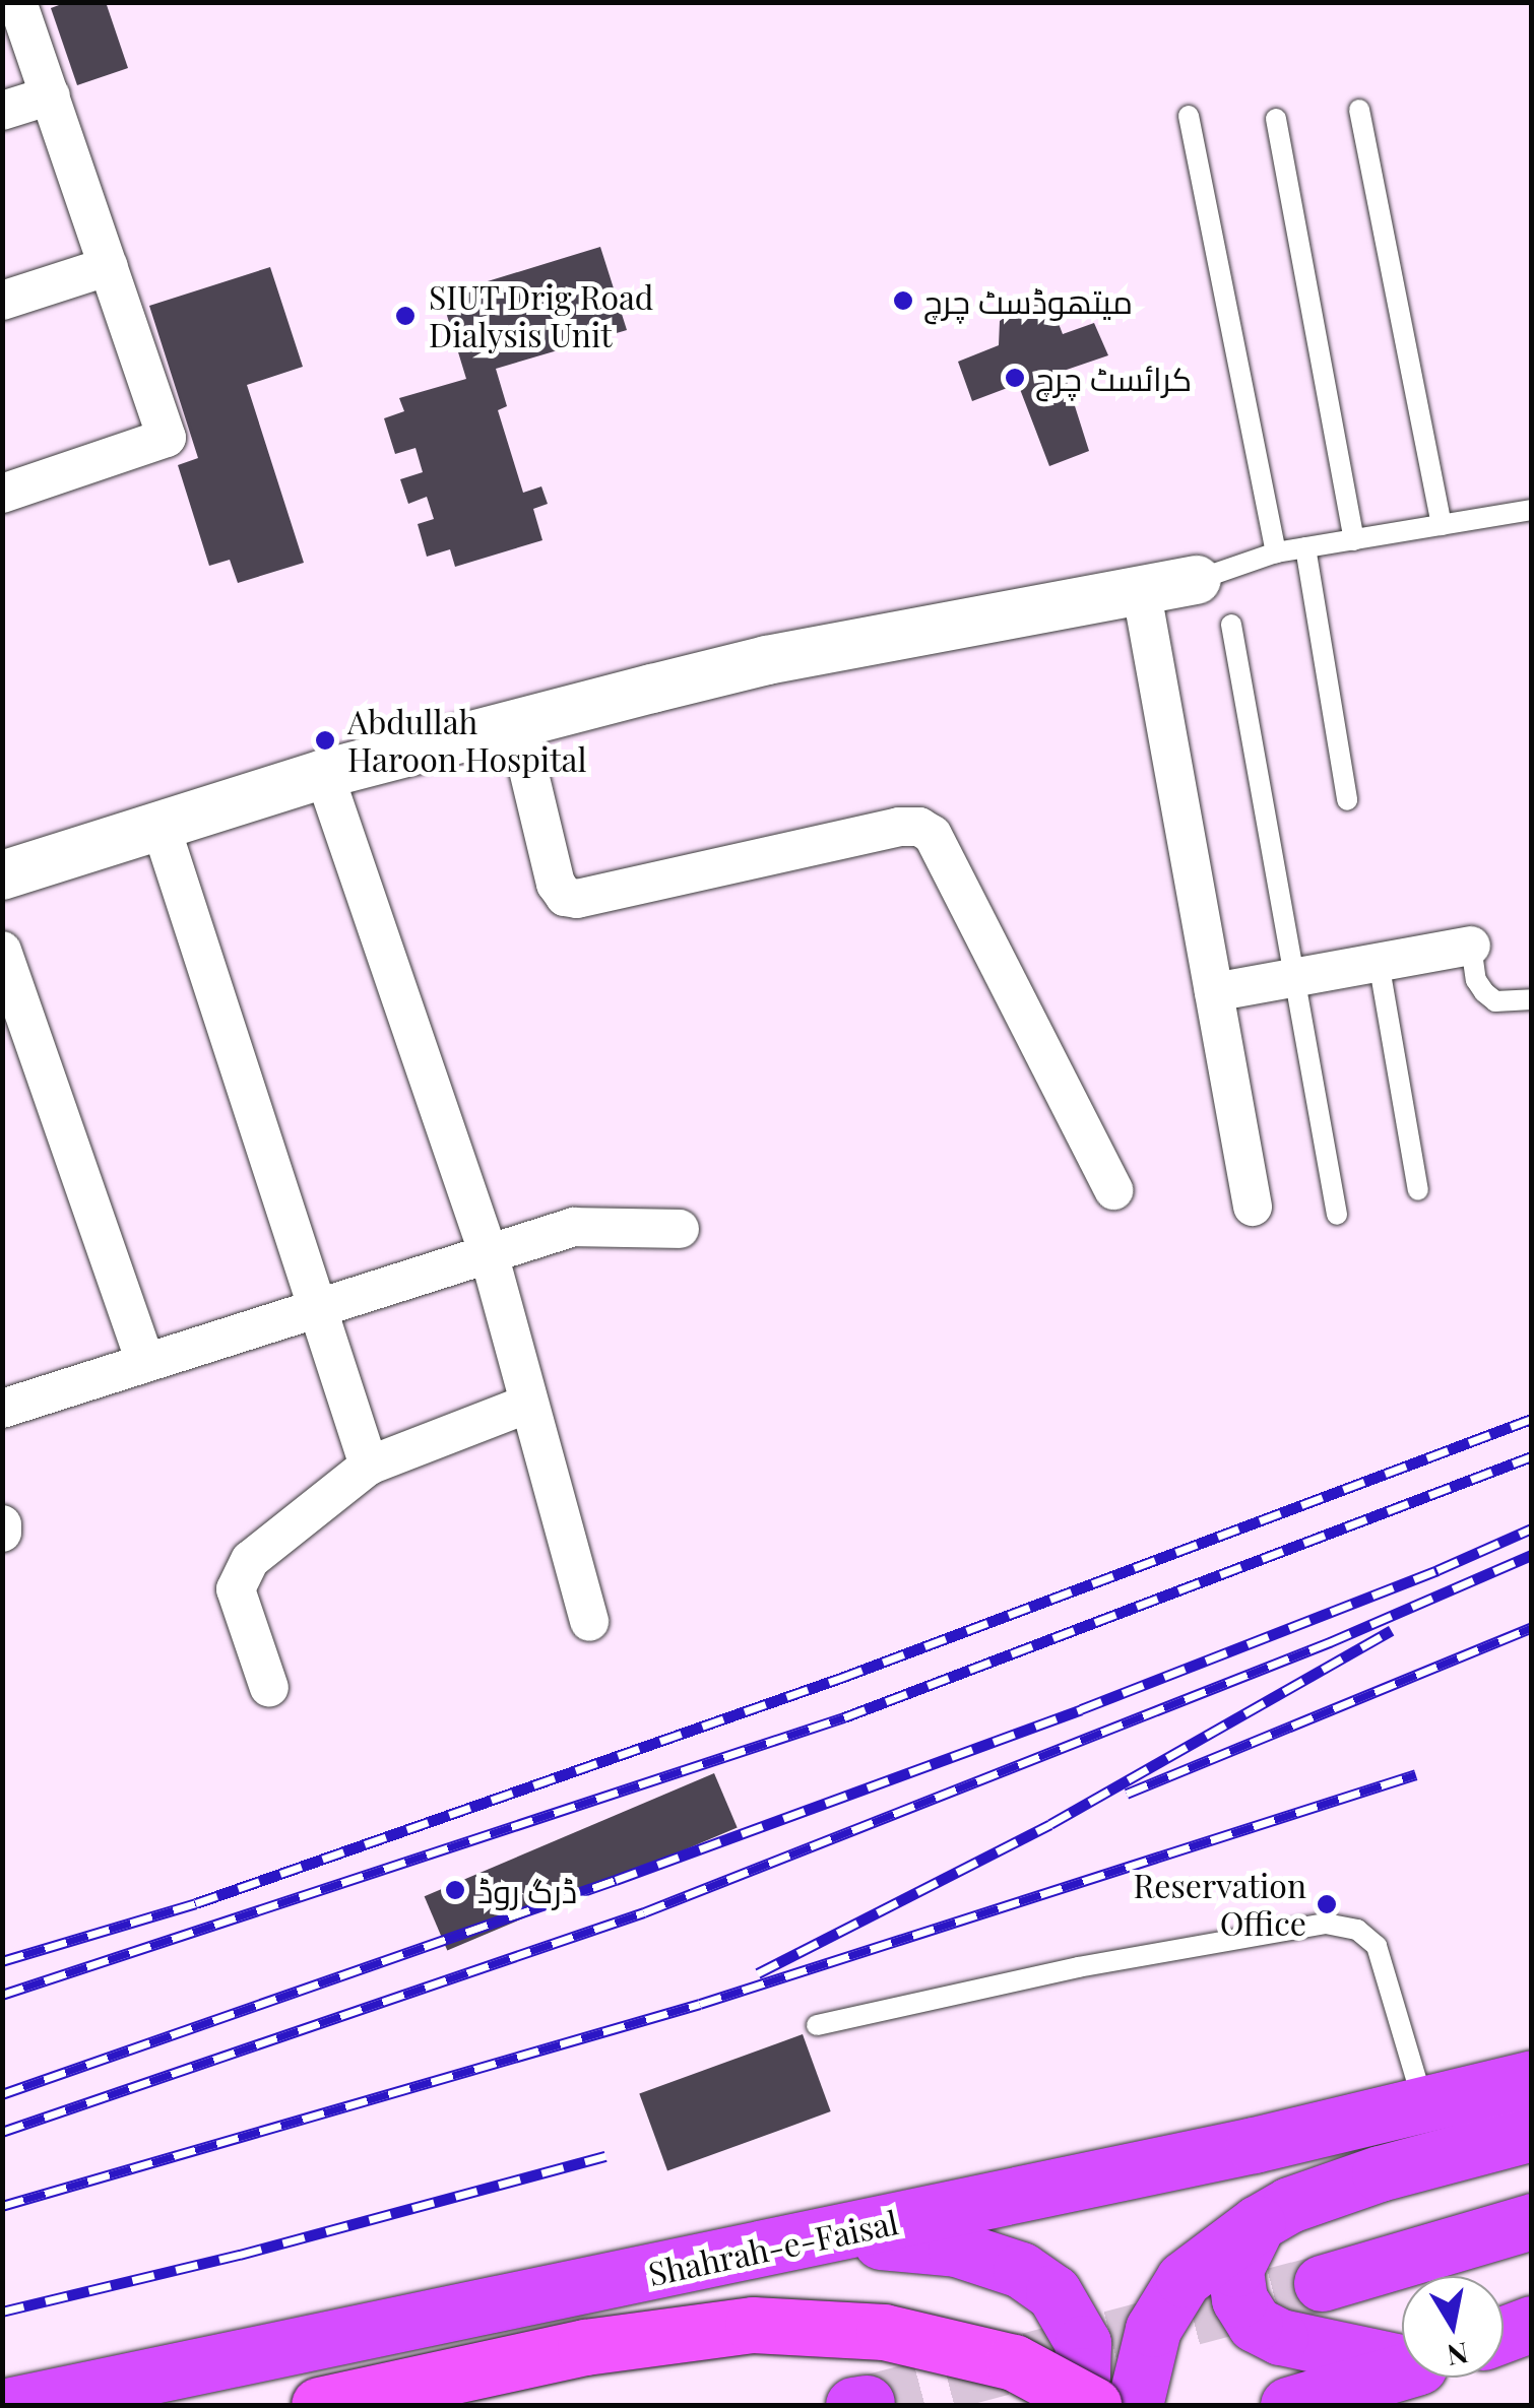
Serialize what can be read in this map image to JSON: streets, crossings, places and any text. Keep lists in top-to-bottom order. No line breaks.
{"streets":{"highway":["Shahrah-e-Faisal"]},"places":["میتھوڈسٹ چرچ","SIUT Drig Road Dialysis Unit","کرائسٹ چرچ","Abdullah Haroon Hospital","ڈرگ روڈ","Reservation Office"],"north":"bottom"}
